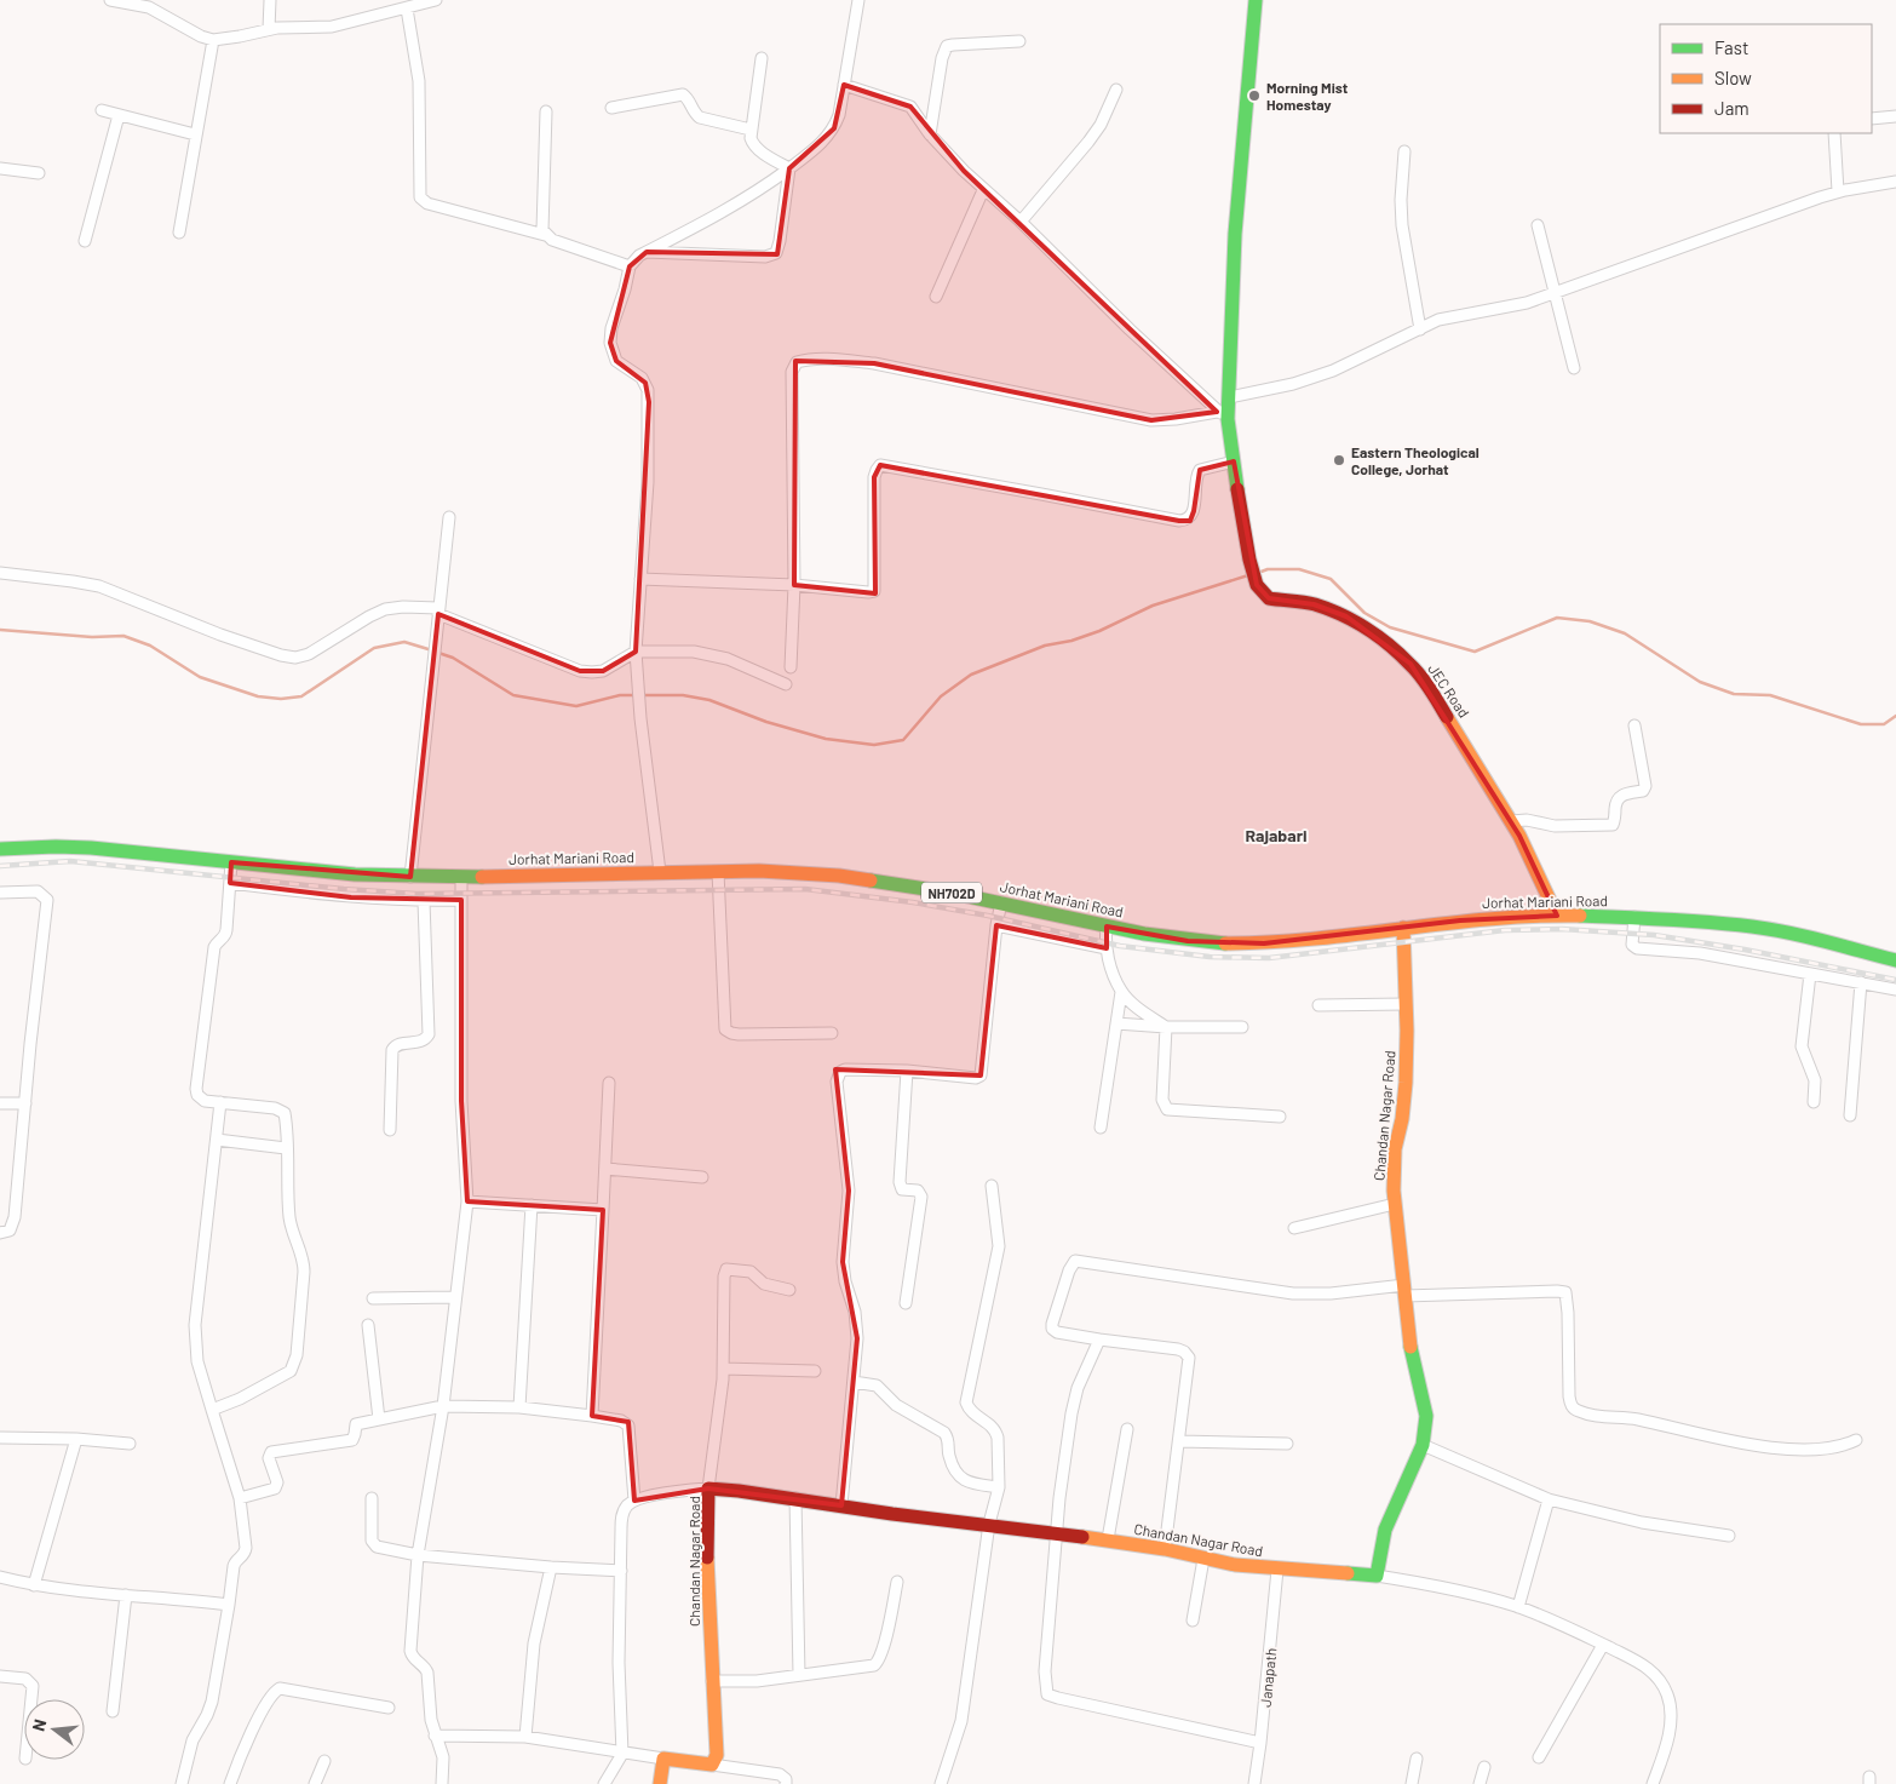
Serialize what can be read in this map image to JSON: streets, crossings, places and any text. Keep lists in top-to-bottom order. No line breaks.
{"streets":{"main road":["JEC Road","Jorhat Mariani Road","NH702D","Chandan Nagar Road"],"street":["Janapath"]},"crossings":[["JEC Road","Jorhat Mariani Road"],["Jorhat Mariani Road","Chandan Nagar Road"],["Chandan Nagar Road","Janapath"]],"districts":["Rajabari"],"places":["Morning Mist Homestay","Eastern Theological College, Jorhat"],"legend":["Fast","Slow","Jam"],"north":"left"}
